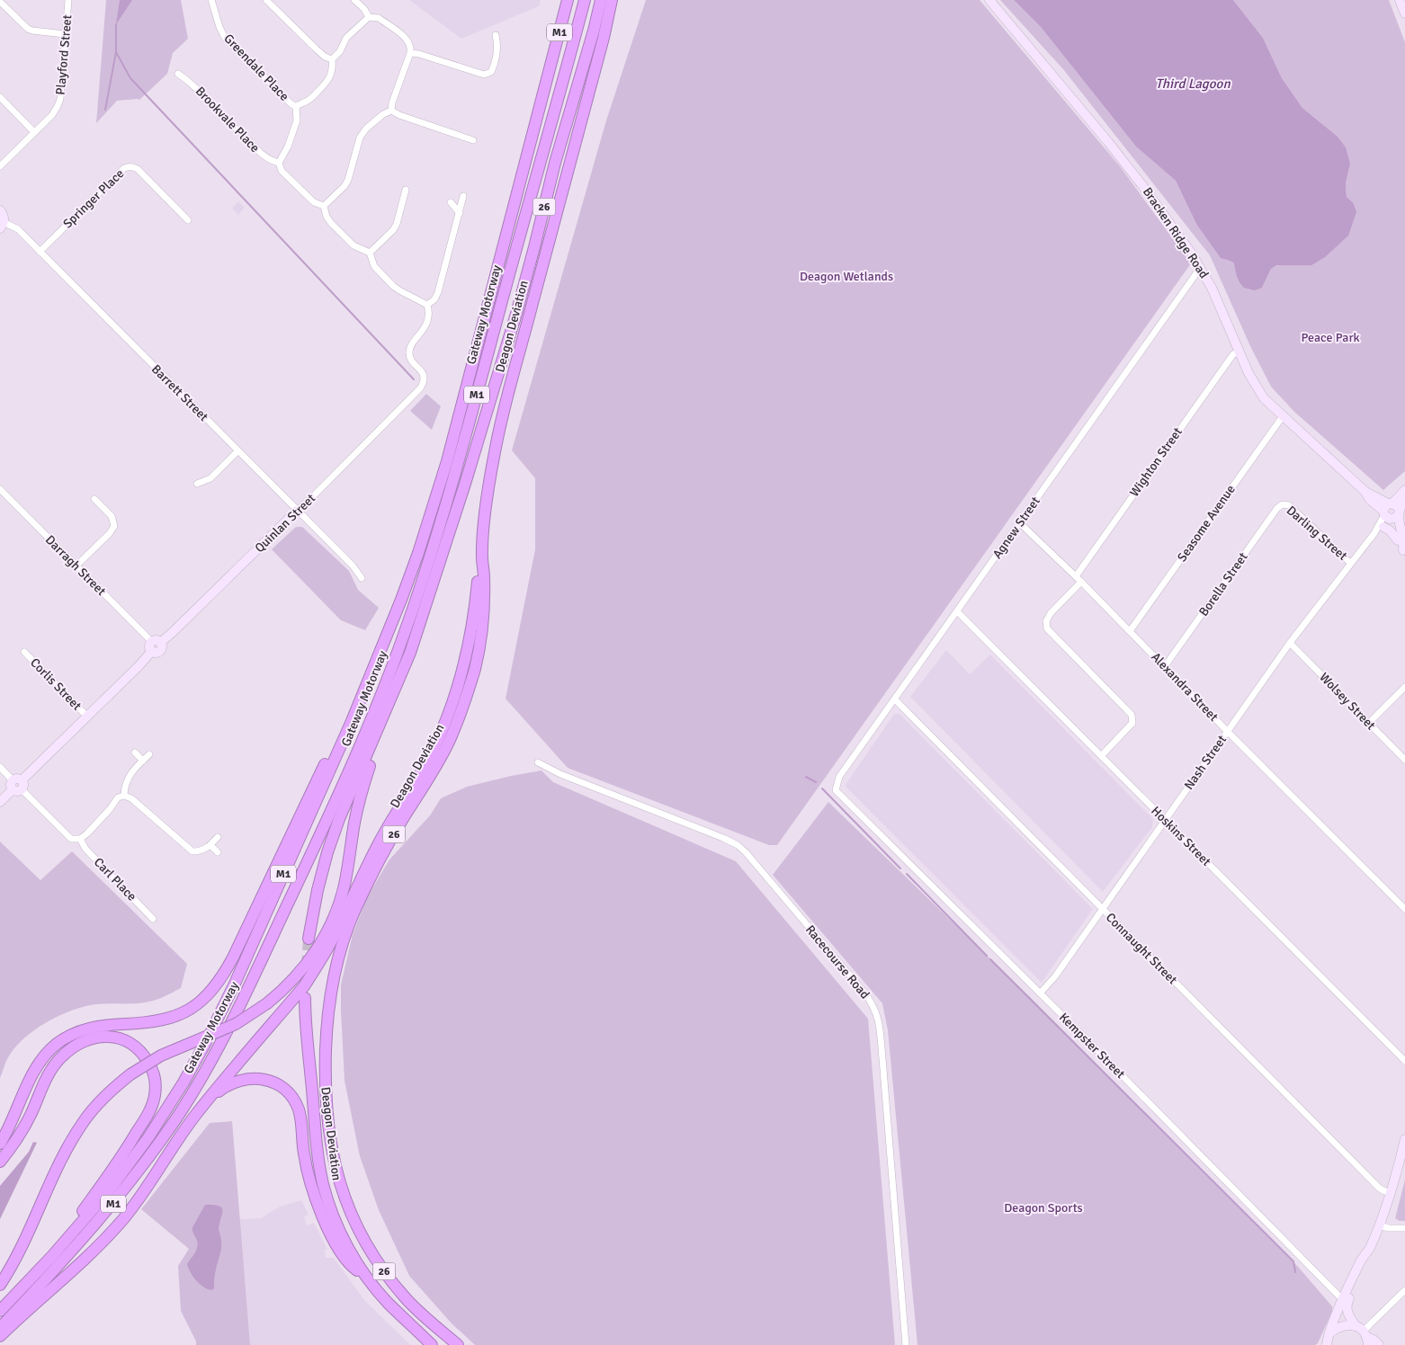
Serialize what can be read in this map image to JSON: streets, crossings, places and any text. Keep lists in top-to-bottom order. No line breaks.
{"streets":{"highway":["M1","26","Gateway Motorway","Deagon Deviation"],"main road":["Bracken Ridge Road","Barrett Street","Quinlan Street"],"street":["Playford Street","Greendale Place","Brookvale Place","Springer Place","Wighton Street","Seasome Avenue","Agnew Street","Darling Street","Darragh Street","Borella Street","Corlis Street","Alexandra Street","Wolsey Street","Nash Street","Hoskins Street","Carl Place","Connaught Street","Racecourse Road","Kempster Street"]},"crossings":[["Springer Place","Barrett Street"],["Bracken Ridge Road","Wighton Street"],["Bracken Ridge Road","Seasome Avenue"],["Bracken Ridge Road","Agnew Street"],["Bracken Ridge Road","Nash Street"],["Barrett Street","Quinlan Street"],["Wighton Street","Alexandra Street"],["Quinlan Street","Darragh Street"],["Quinlan Street","Corlis Street"],["Seasome Avenue","Alexandra Street"],["Agnew Street","Alexandra Street"],["Agnew Street","Hoskins Street"],["Agnew Street","Connaught Street"],["Agnew Street","Kempster Street"],["Darling Street","Borella Street"],["Darling Street","Nash Street"],["Borella Street","Alexandra Street"],["Alexandra Street","Nash Street"],["Wolsey Street","Nash Street"],["Nash Street","Hoskins Street"],["Nash Street","Connaught Street"],["Nash Street","Kempster Street"]],"water":["Third Lagoon"],"parks":["Deagon Wetlands","Peace Park","Deagon Sports"]}
